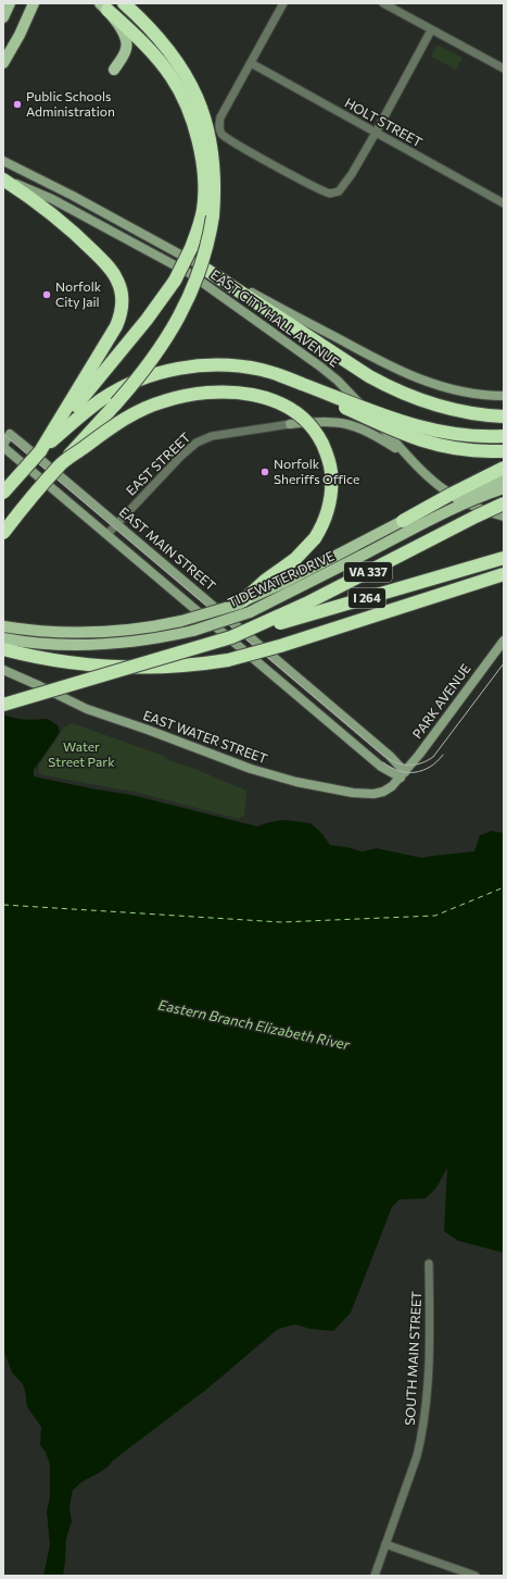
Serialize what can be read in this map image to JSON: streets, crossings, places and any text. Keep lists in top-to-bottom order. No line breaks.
{"streets":{"highway":["VA 337","I 264"],"main road":["EAST CITY HALL AVENUE","EAST MAIN STREET","TIDEWATER DRIVE","PARK AVENUE","EAST WATER STREET"],"street":["HOLT STREET","EAST STREET","SOUTH MAIN STREET"]},"crossings":[["EAST STREET","EAST MAIN STREET"],["EAST MAIN STREET","PARK AVENUE"],["EAST MAIN STREET","EAST WATER STREET"],["VA 337","I 264"],["PARK AVENUE","EAST WATER STREET"]],"water":["Eastern Branch Elizabeth River"],"parks":["Water Street Park"],"places":["Public Schools Administration","Norfolk City Jail","Norfolk Sheriffs Office"]}
